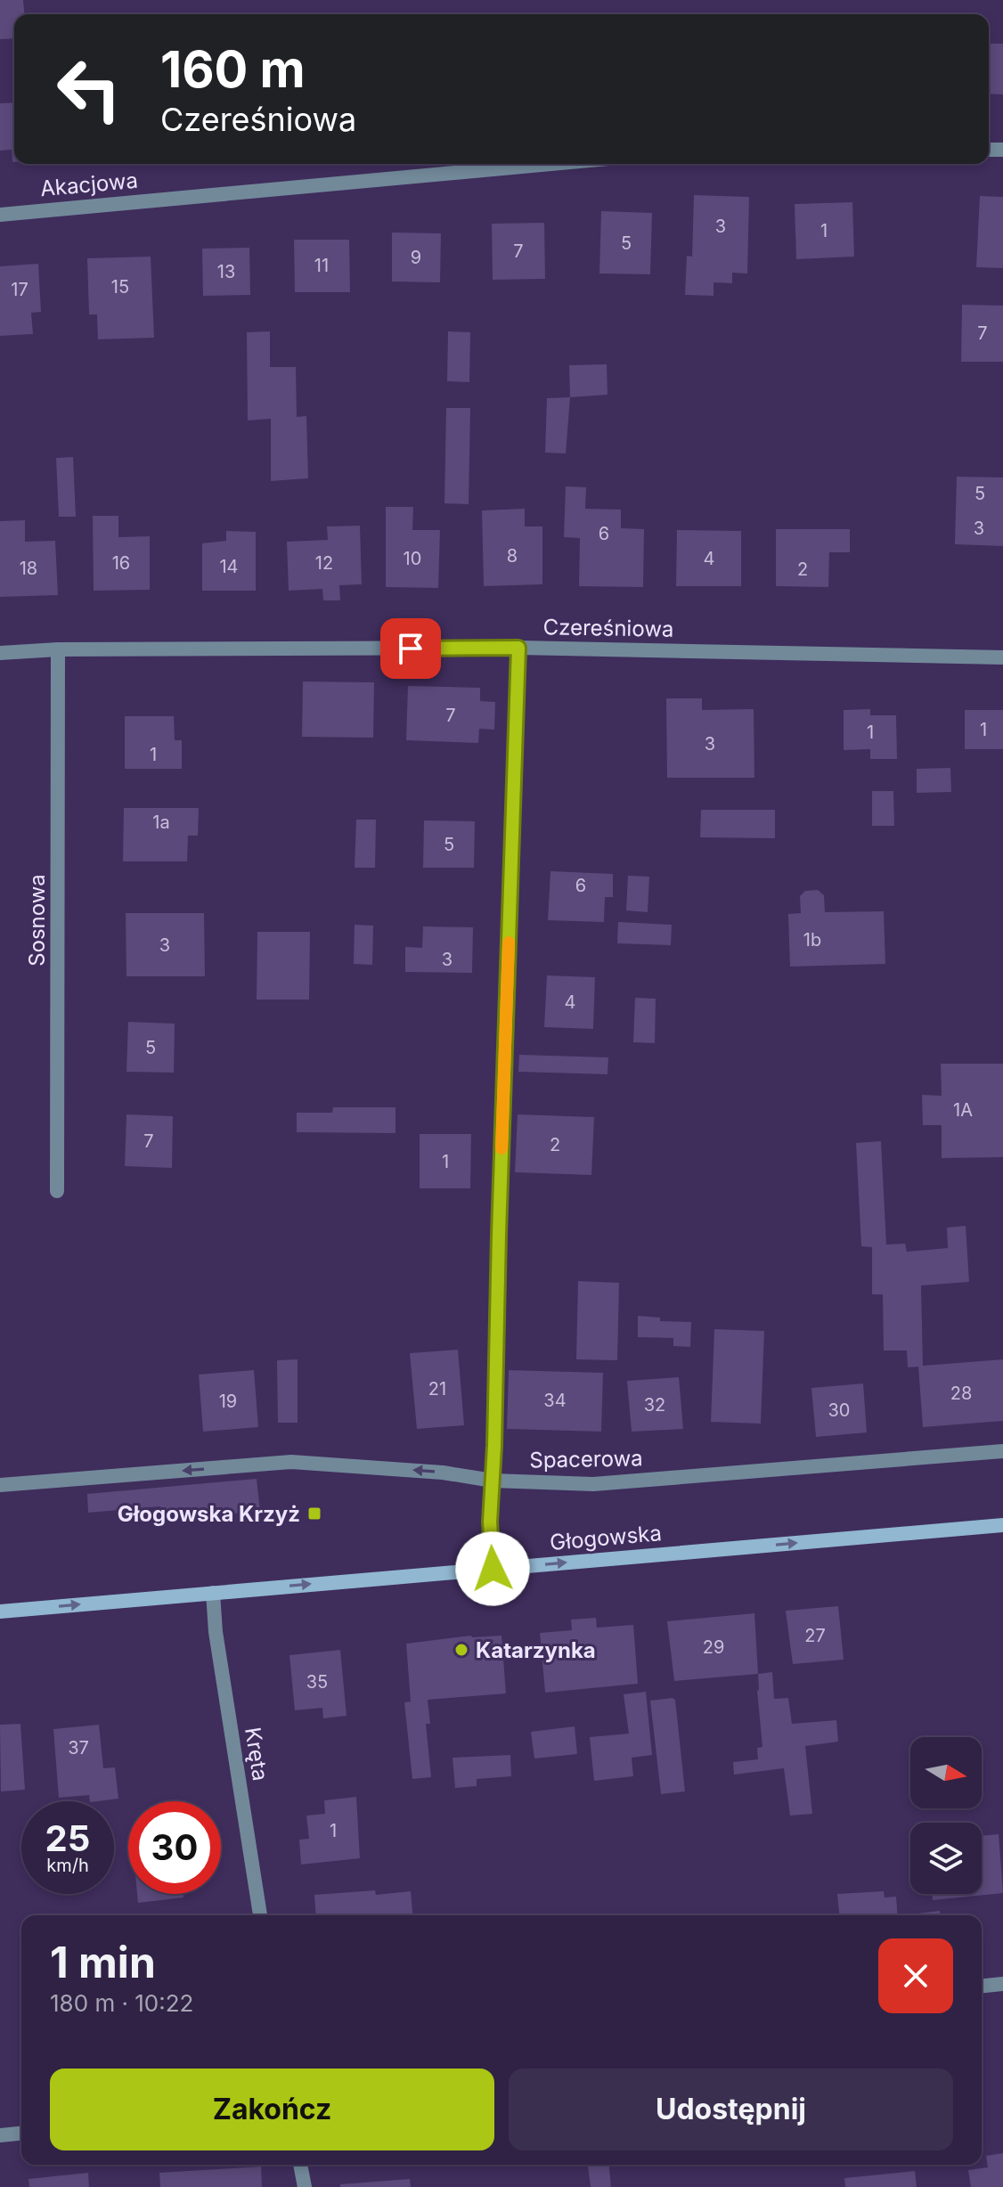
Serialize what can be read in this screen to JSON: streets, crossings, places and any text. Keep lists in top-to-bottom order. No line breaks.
{"streets":{"street":["Akacjowa","Czereśniowa","Sosnowa","Spacerowa","Głogowska","Kręta"]},"crossings":[["Czereśniowa","Sosnowa"],["Głogowska","Kręta"]],"one_way":["Spacerowa","Głogowska"],"places":{"transit":["Głogowska Krzyż"],"other":["Katarzynka"]},"house_numbers":["3","1","5","7","9","11","13","15","17","7","5","3","6","8","10","4","16","12","14","18","2","7","1","1","3","1","1a","5","6","1b","3","3","4","5","1A","7","2","1","21","28","34","19","32","30","27","29","35","37","1"],"north":"right","page":{"turn":["160 m","Czereśniowa"],"speed":"25 km/h","limit":"30","heading":["1 min","180 m · 10:22"],"buttons":["Zakończ","Udostępnij"]}}
